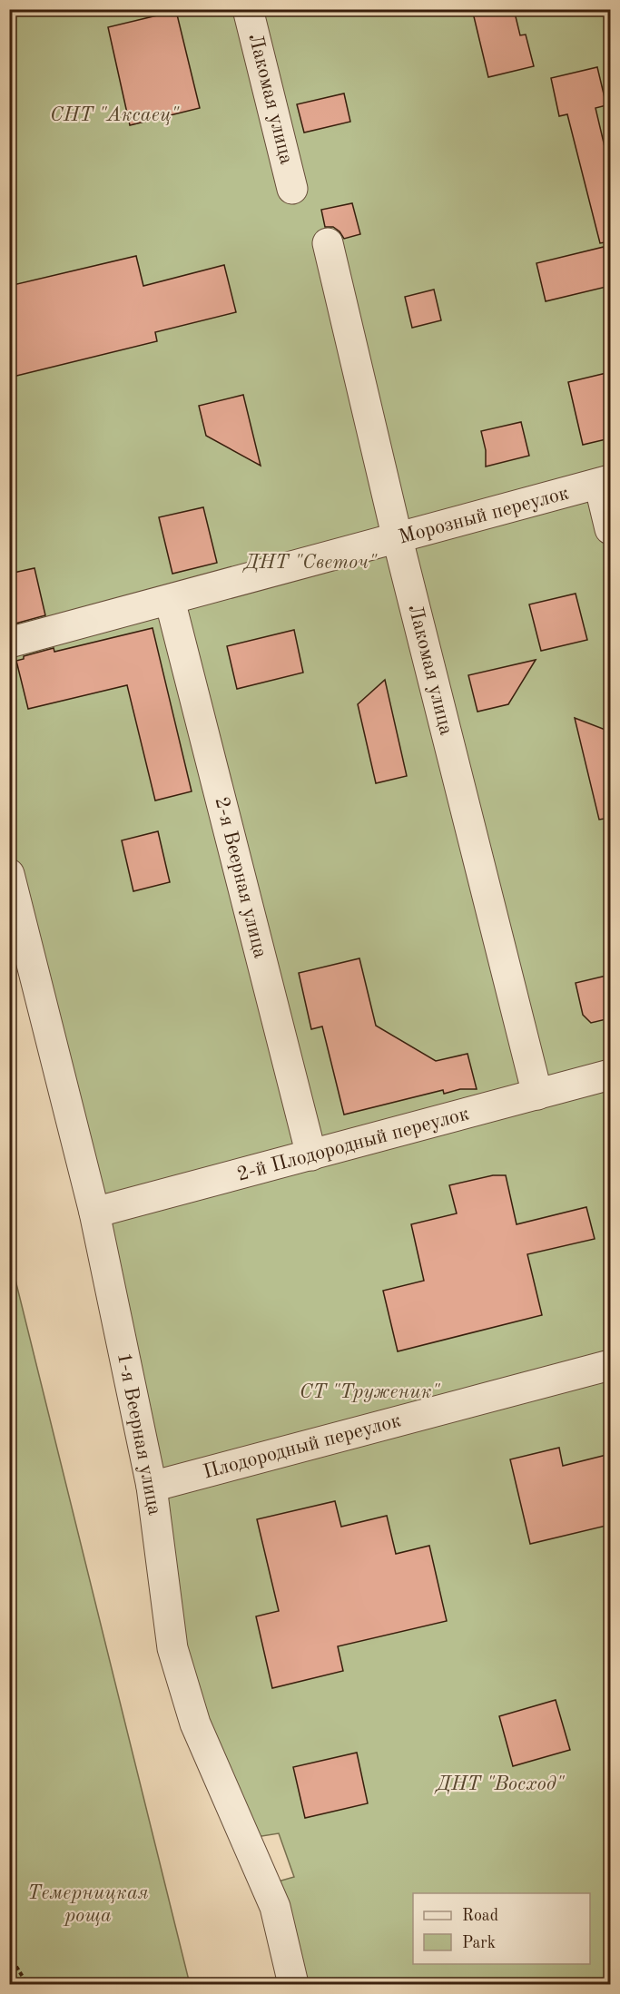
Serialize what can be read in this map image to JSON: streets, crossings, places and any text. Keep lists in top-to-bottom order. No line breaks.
{"streets":{"street":["Лакомая улица","Морозный переулок","2-я Веерная улица","2-й Плодородный переулок","1-я Веерная улица","Плодородный переулок"]},"crossings":[["Лакомая улица","Морозный переулок"],["Лакомая улица","2-й Плодородный переулок"],["Морозный переулок","2-я Веерная улица"],["2-я Веерная улица","2-й Плодородный переулок"],["2-й Плодородный переулок","1-я Веерная улица"],["1-я Веерная улица","Плодородный переулок"]],"parks":["СНТ \"Аксаец\"","ДНТ \"Светоч\"","СТ \"Труженик\"","ДНТ \"Восход\"","Темерницкая роща"],"legend":["Road","Park"]}
